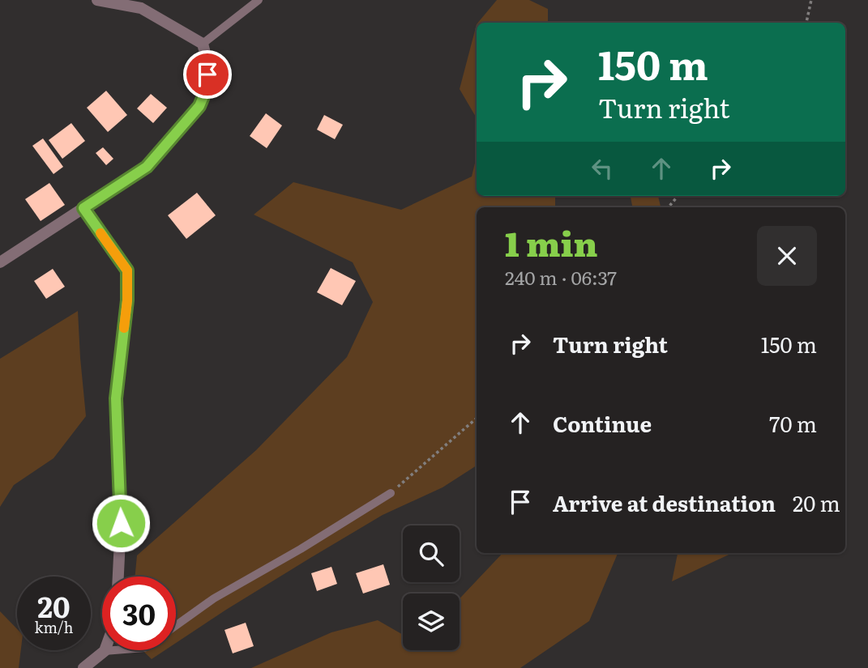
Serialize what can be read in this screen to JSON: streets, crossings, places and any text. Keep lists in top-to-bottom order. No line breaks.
{"page":{"turn":["150 m","Turn right"],"heading":["1 min","240 m · 06:37"],"list":[{"name":"Turn right","value":"150 m"},{"name":"Continue","value":"70 m"},{"name":"Arrive at destination","value":"20 m"}],"speed":"20 km/h","limit":"30"}}
